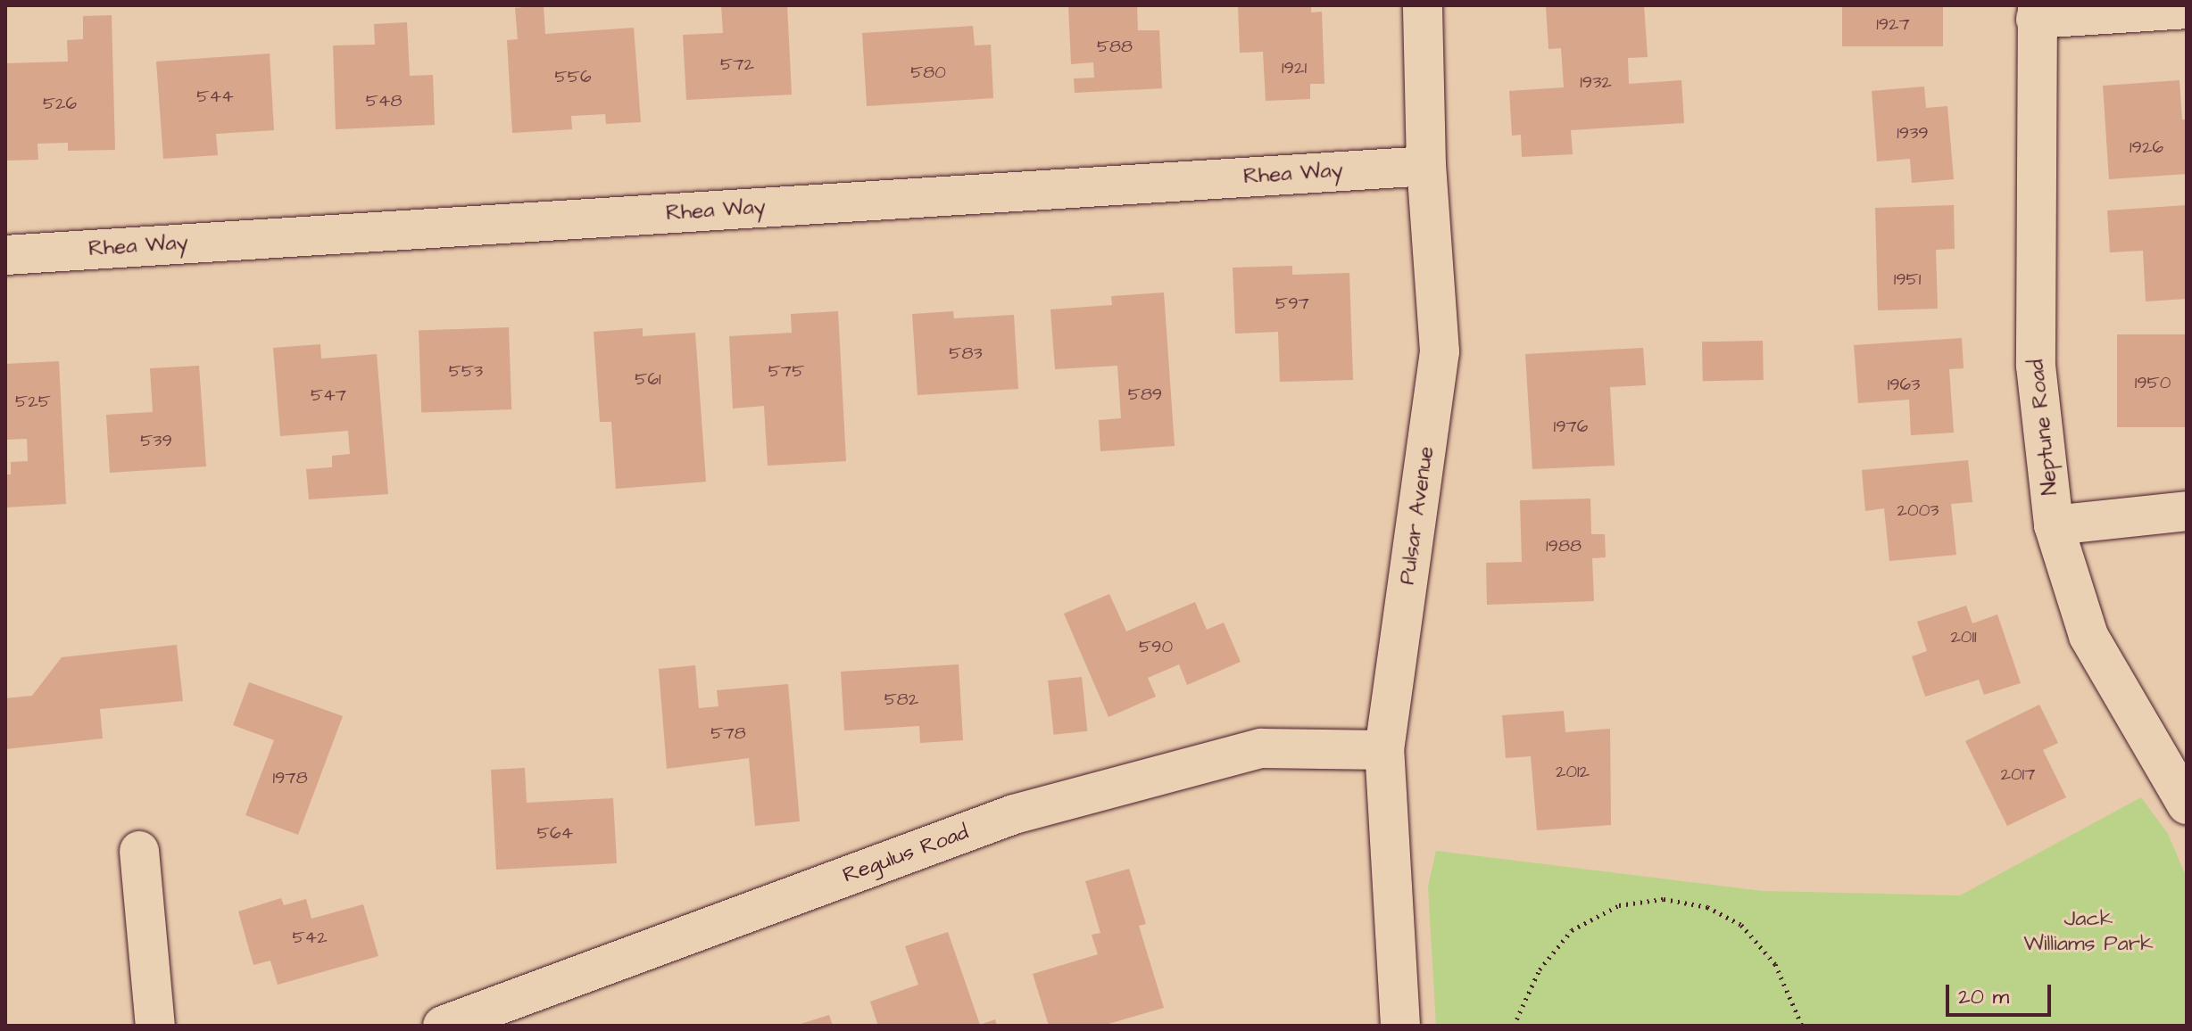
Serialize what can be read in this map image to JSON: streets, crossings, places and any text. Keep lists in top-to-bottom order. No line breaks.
{"streets":{"street":["Rhea Way","Neptune Road","Pulsar Avenue","Regulus Road"]},"crossings":[["Rhea Way","Pulsar Avenue"],["Pulsar Avenue","Regulus Road"]],"parks":["Jack Williams Park"],"house_numbers":["1927","588","572","1921","580","556","1932","544","548","526","1939","1926","1951","597","583","553","575","561","1950","1963","589","547","525","1976","539","2003","1988","2011","590","582","578","2012","2017","1978","564","542"],"scale_bar":"20 m"}
